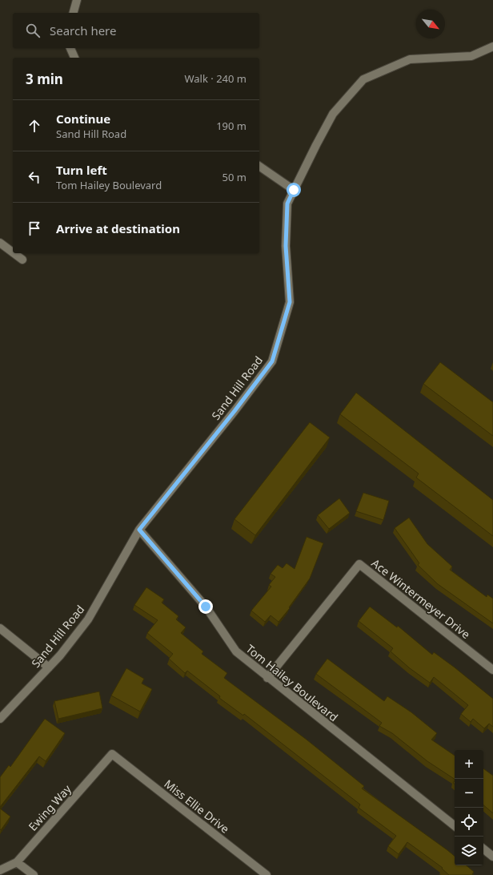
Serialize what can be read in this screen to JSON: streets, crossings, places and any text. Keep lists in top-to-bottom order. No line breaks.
{"streets":{"street":["Sand Hill Road","Ace Wintermeyer Drive","Tom Hailey Boulevard","Miss Ellie Drive","Ewing Way"]},"crossings":[["Sand Hill Road","Tom Hailey Boulevard"],["Ace Wintermeyer Drive","Tom Hailey Boulevard"],["Miss Ellie Drive","Ewing Way"]],"north":"bottom right","page":{"search":"Search here","heading":["3 min","Walk · 240 m"],"list":[["Continue","Sand Hill Road","190 m"],["Turn left","Tom Hailey Boulevard","50 m"],"Arrive at destination"],"map_buttons":["+","−"]}}
